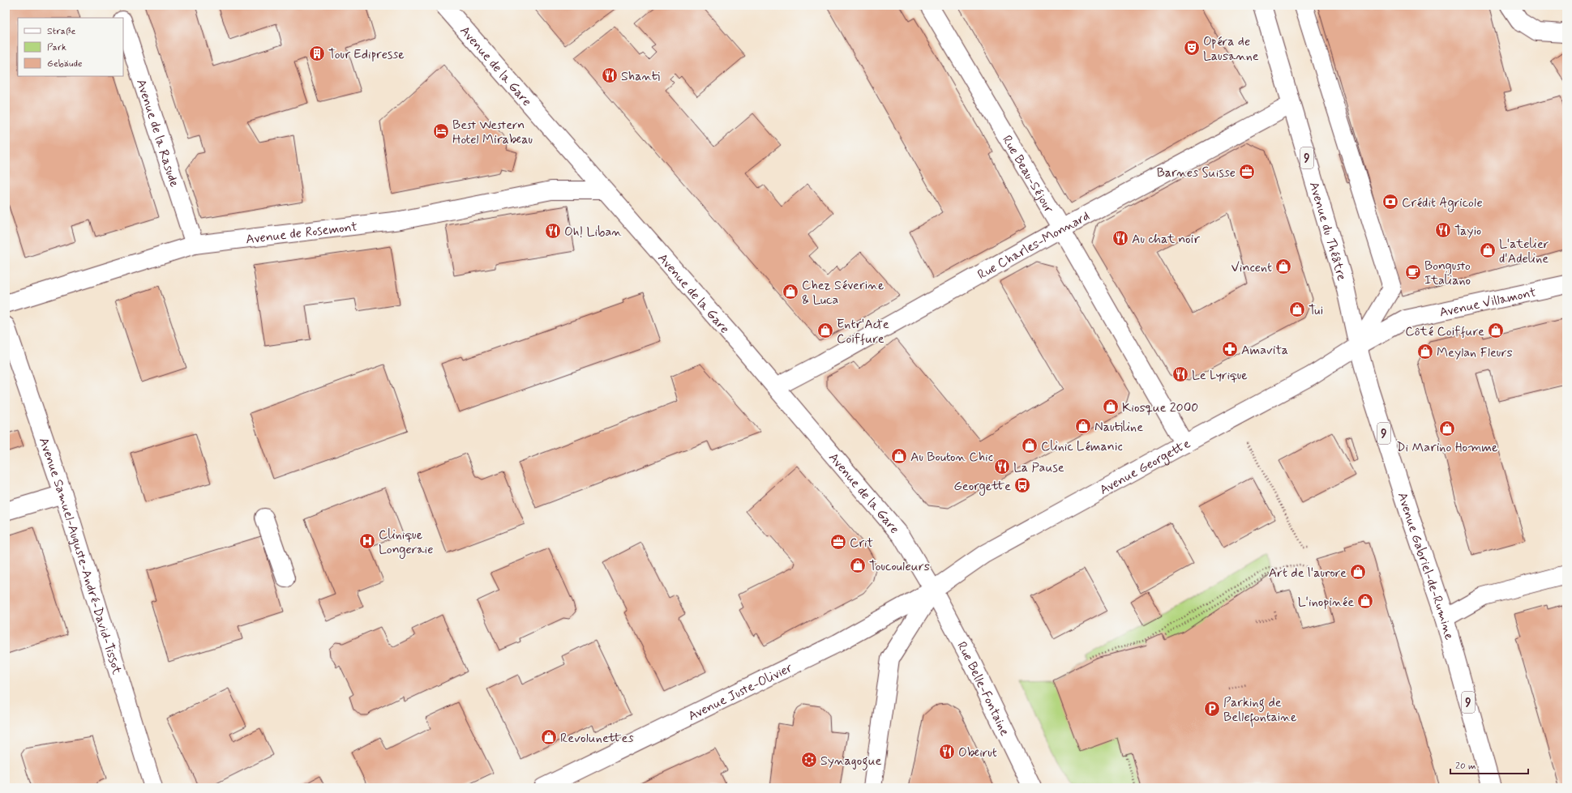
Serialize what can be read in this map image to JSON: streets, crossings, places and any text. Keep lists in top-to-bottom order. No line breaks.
{"streets":{"street":["Avenue de la Gare","Avenue de la Rasude","9","Rue Beau-Séjour","Avenue du Théâtre","Avenue de Rosemont","Rue Charles-Monnard","Avenue Villamont","Avenue Georgette","Avenue Samuel-Auguste-André-David-Tissot","Avenue Gabriel-de-Rumine","Rue Belle-Fontaine","Avenue Juste-Olivier"]},"crossings":[["Avenue de la Gare","Avenue de Rosemont"],["Avenue de la Gare","Rue Charles-Monnard"],["Avenue de la Gare","Avenue Georgette"],["Avenue de la Gare","Rue Belle-Fontaine"],["Avenue de la Gare","Avenue Juste-Olivier"],["Avenue de la Rasude","Avenue de Rosemont"],["Rue Beau-Séjour","Rue Charles-Monnard"],["Rue Beau-Séjour","Avenue Georgette"],["Avenue du Théâtre","Rue Charles-Monnard"],["Avenue du Théâtre","Avenue Villamont"],["Avenue du Théâtre","Avenue Georgette"],["Avenue du Théâtre","Avenue Gabriel-de-Rumine"],["Avenue Villamont","Avenue Georgette"],["Avenue Villamont","Avenue Gabriel-de-Rumine"],["Avenue Georgette","Avenue Gabriel-de-Rumine"],["Avenue Georgette","Rue Belle-Fontaine"],["Avenue Georgette","Avenue Juste-Olivier"],["Rue Belle-Fontaine","Avenue Juste-Olivier"]],"places":{"theatre":["Opéra de Lausanne"],"building":["Tour Edipresse"],"restaurant":["Shanti","Tayio","Oh! Liban","Au chat noir","Le Lyrique","La Pause","Obeirut"],"hotel":["Best Western Hotel Mirabeau"],"office":["Barnes Suisse","Crit"],"bank":["Crédit Agricole"],"shop":["L'atelier d'Adeline","Vincent","Chez Séverine & Luca","Tui","Entr'Acte Coiffure","Côté Coiffure","Meylan Fleurs","Kiosque 2000","Nautiline","Di Marino Homme","Clinic Lémanic","Au Bouton Chic","Toucouleurs","Art de l'aurore","L'inopinée","Revolunettes"],"cafe":["Bongusto Italiano"],"pharmacy":["Amavita"],"bus stop":["Georgette"],"hospital":["Clinique Longeraie"],"parking":["Parking de Bellefontaine"],"synagogue":["Synagogue"]},"legend":["Straße","Park","Gebäude"],"scale_bar":"20 m"}
